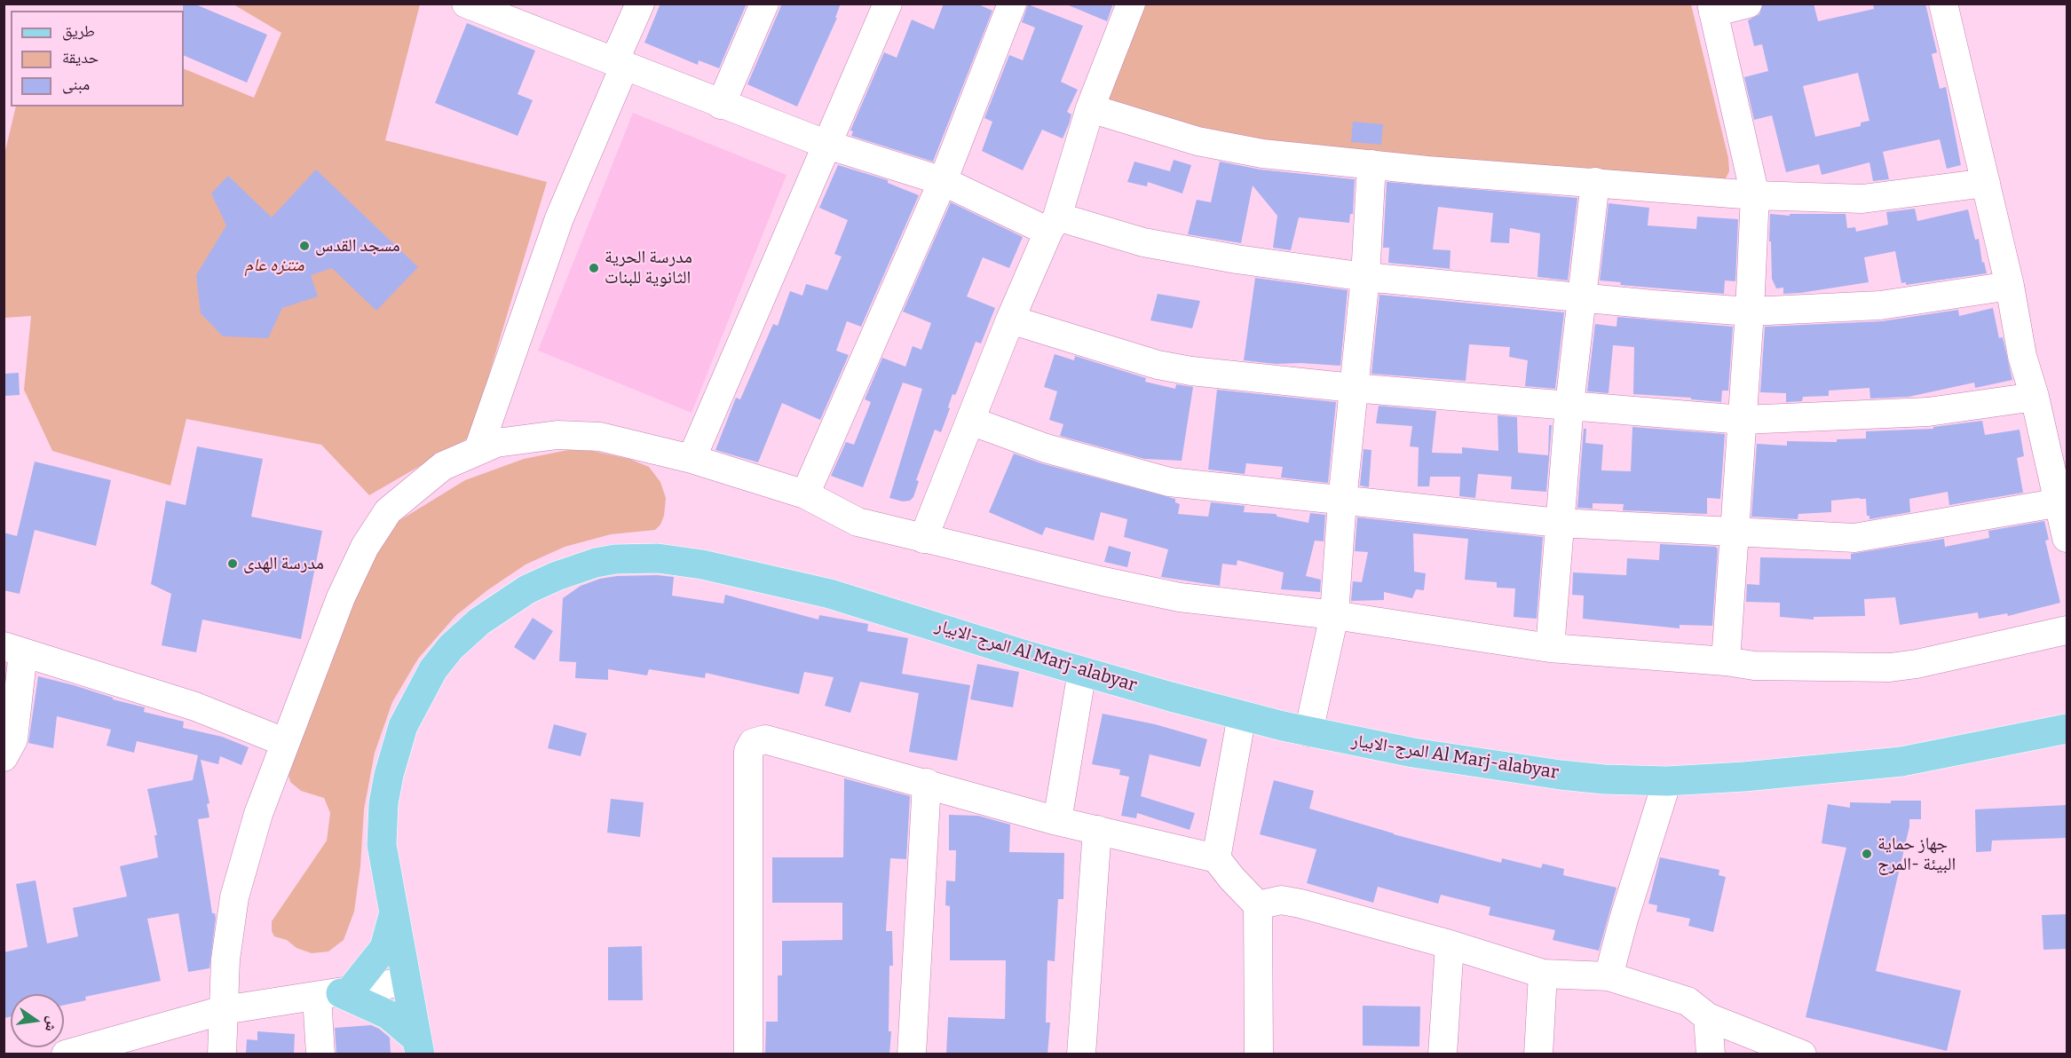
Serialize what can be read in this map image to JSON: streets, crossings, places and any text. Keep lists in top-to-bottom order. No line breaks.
{"streets":{"main road":["المرج-الابيار Al Marj-alabyar"]},"parks":["منتزه عام"],"places":["مسجد القدس","مدرسة الحرية الثانوية للبنات","مدرسة الهدى","جهاز حماية البيئة -المرج"],"legend":["طريق","حديقة","مبنى"],"north":"right"}
